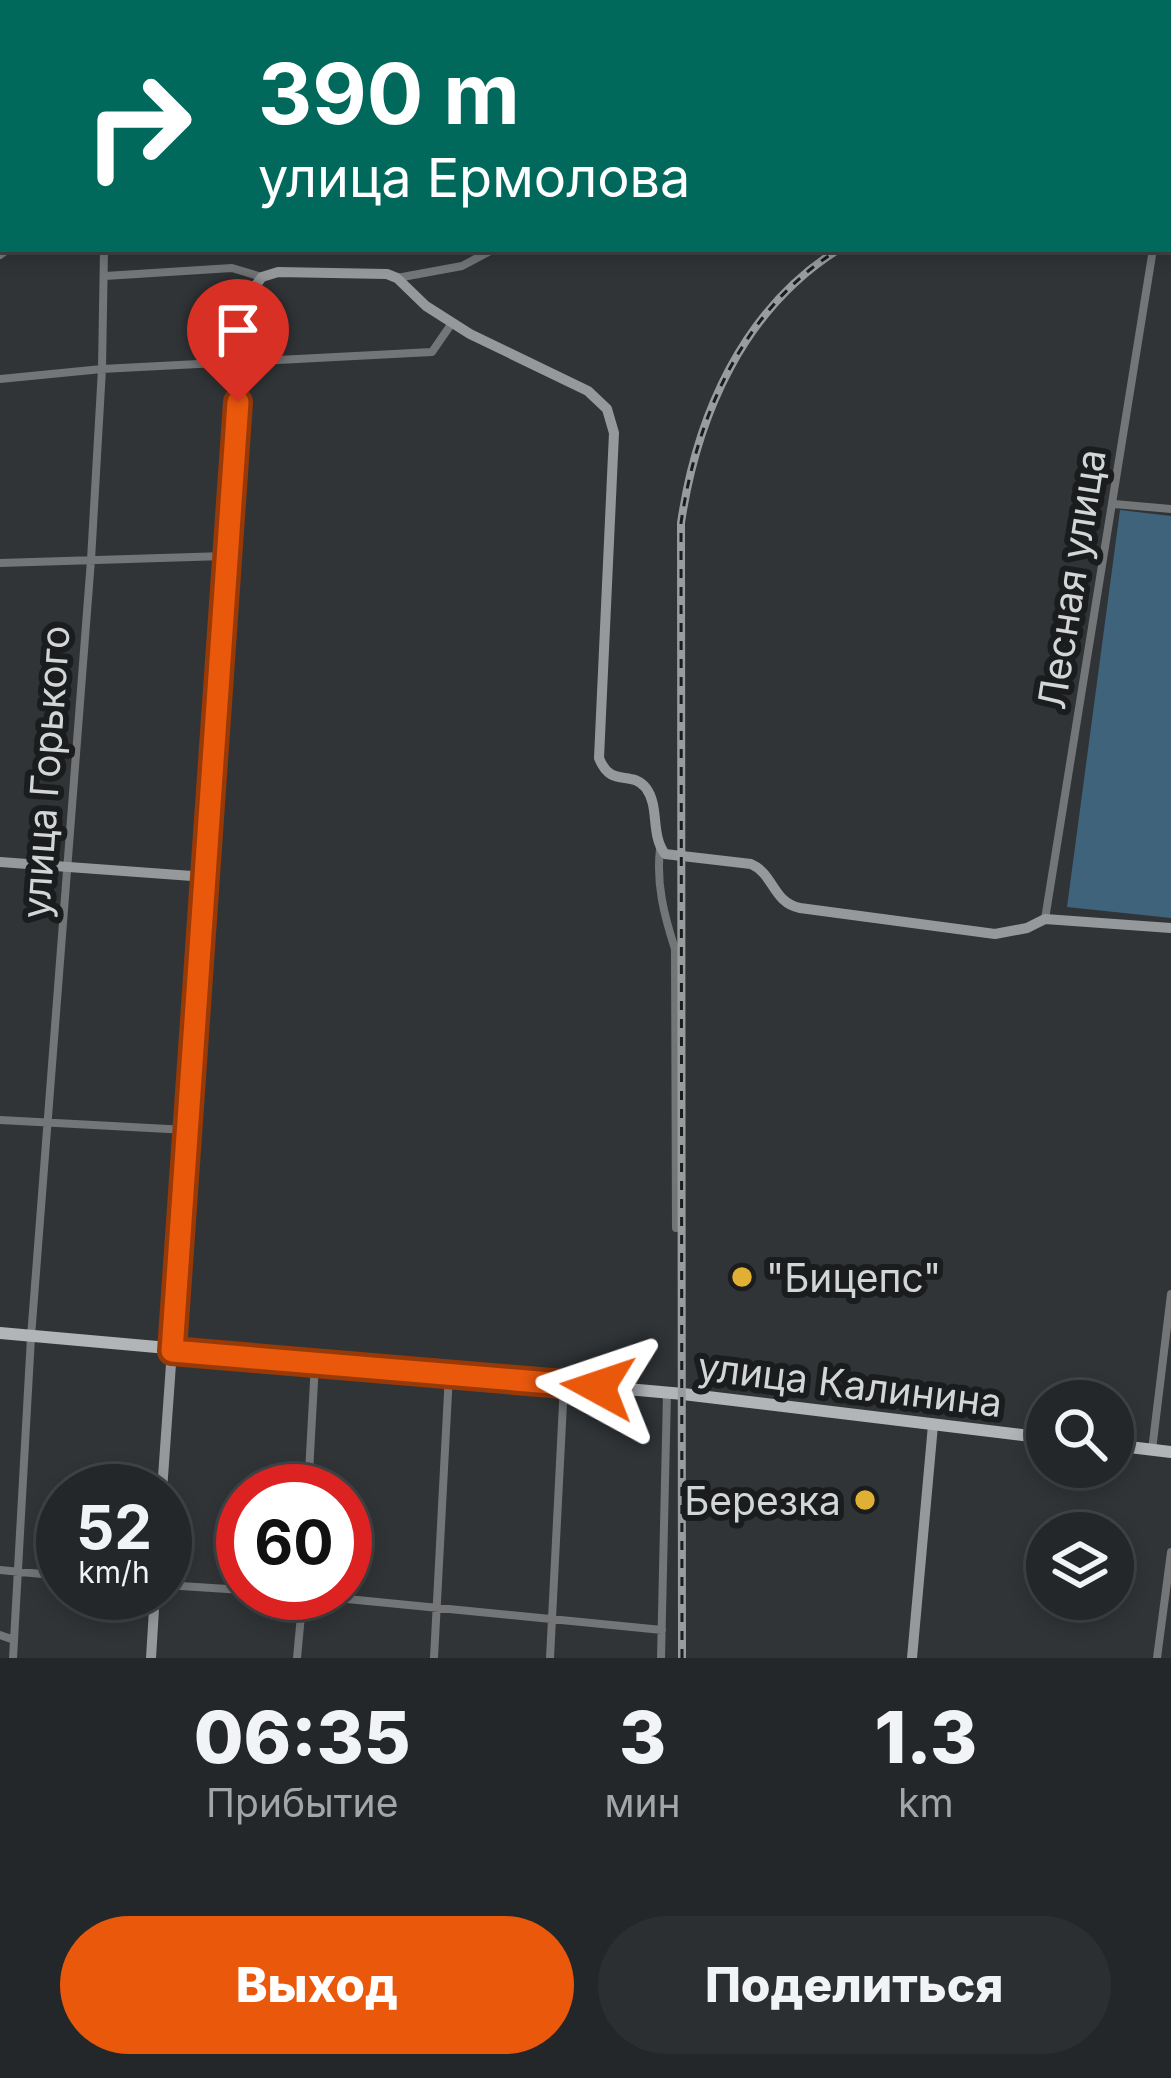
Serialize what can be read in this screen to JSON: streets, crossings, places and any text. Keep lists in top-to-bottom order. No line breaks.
{"streets":{"main road":["улица Калинина"],"street":["Лесная улица","улица Горького"]},"crossings":[["улица Горького","улица Калинина"]],"places":["\"Бицепс\"","Березка"],"page":{"turn":["390 m","улица Ермолова"],"speed":"52 km/h","limit":"60","eta":["06:35","Прибытие","3","мин","1.3","km"],"buttons":["Выход","Поделиться"]}}
